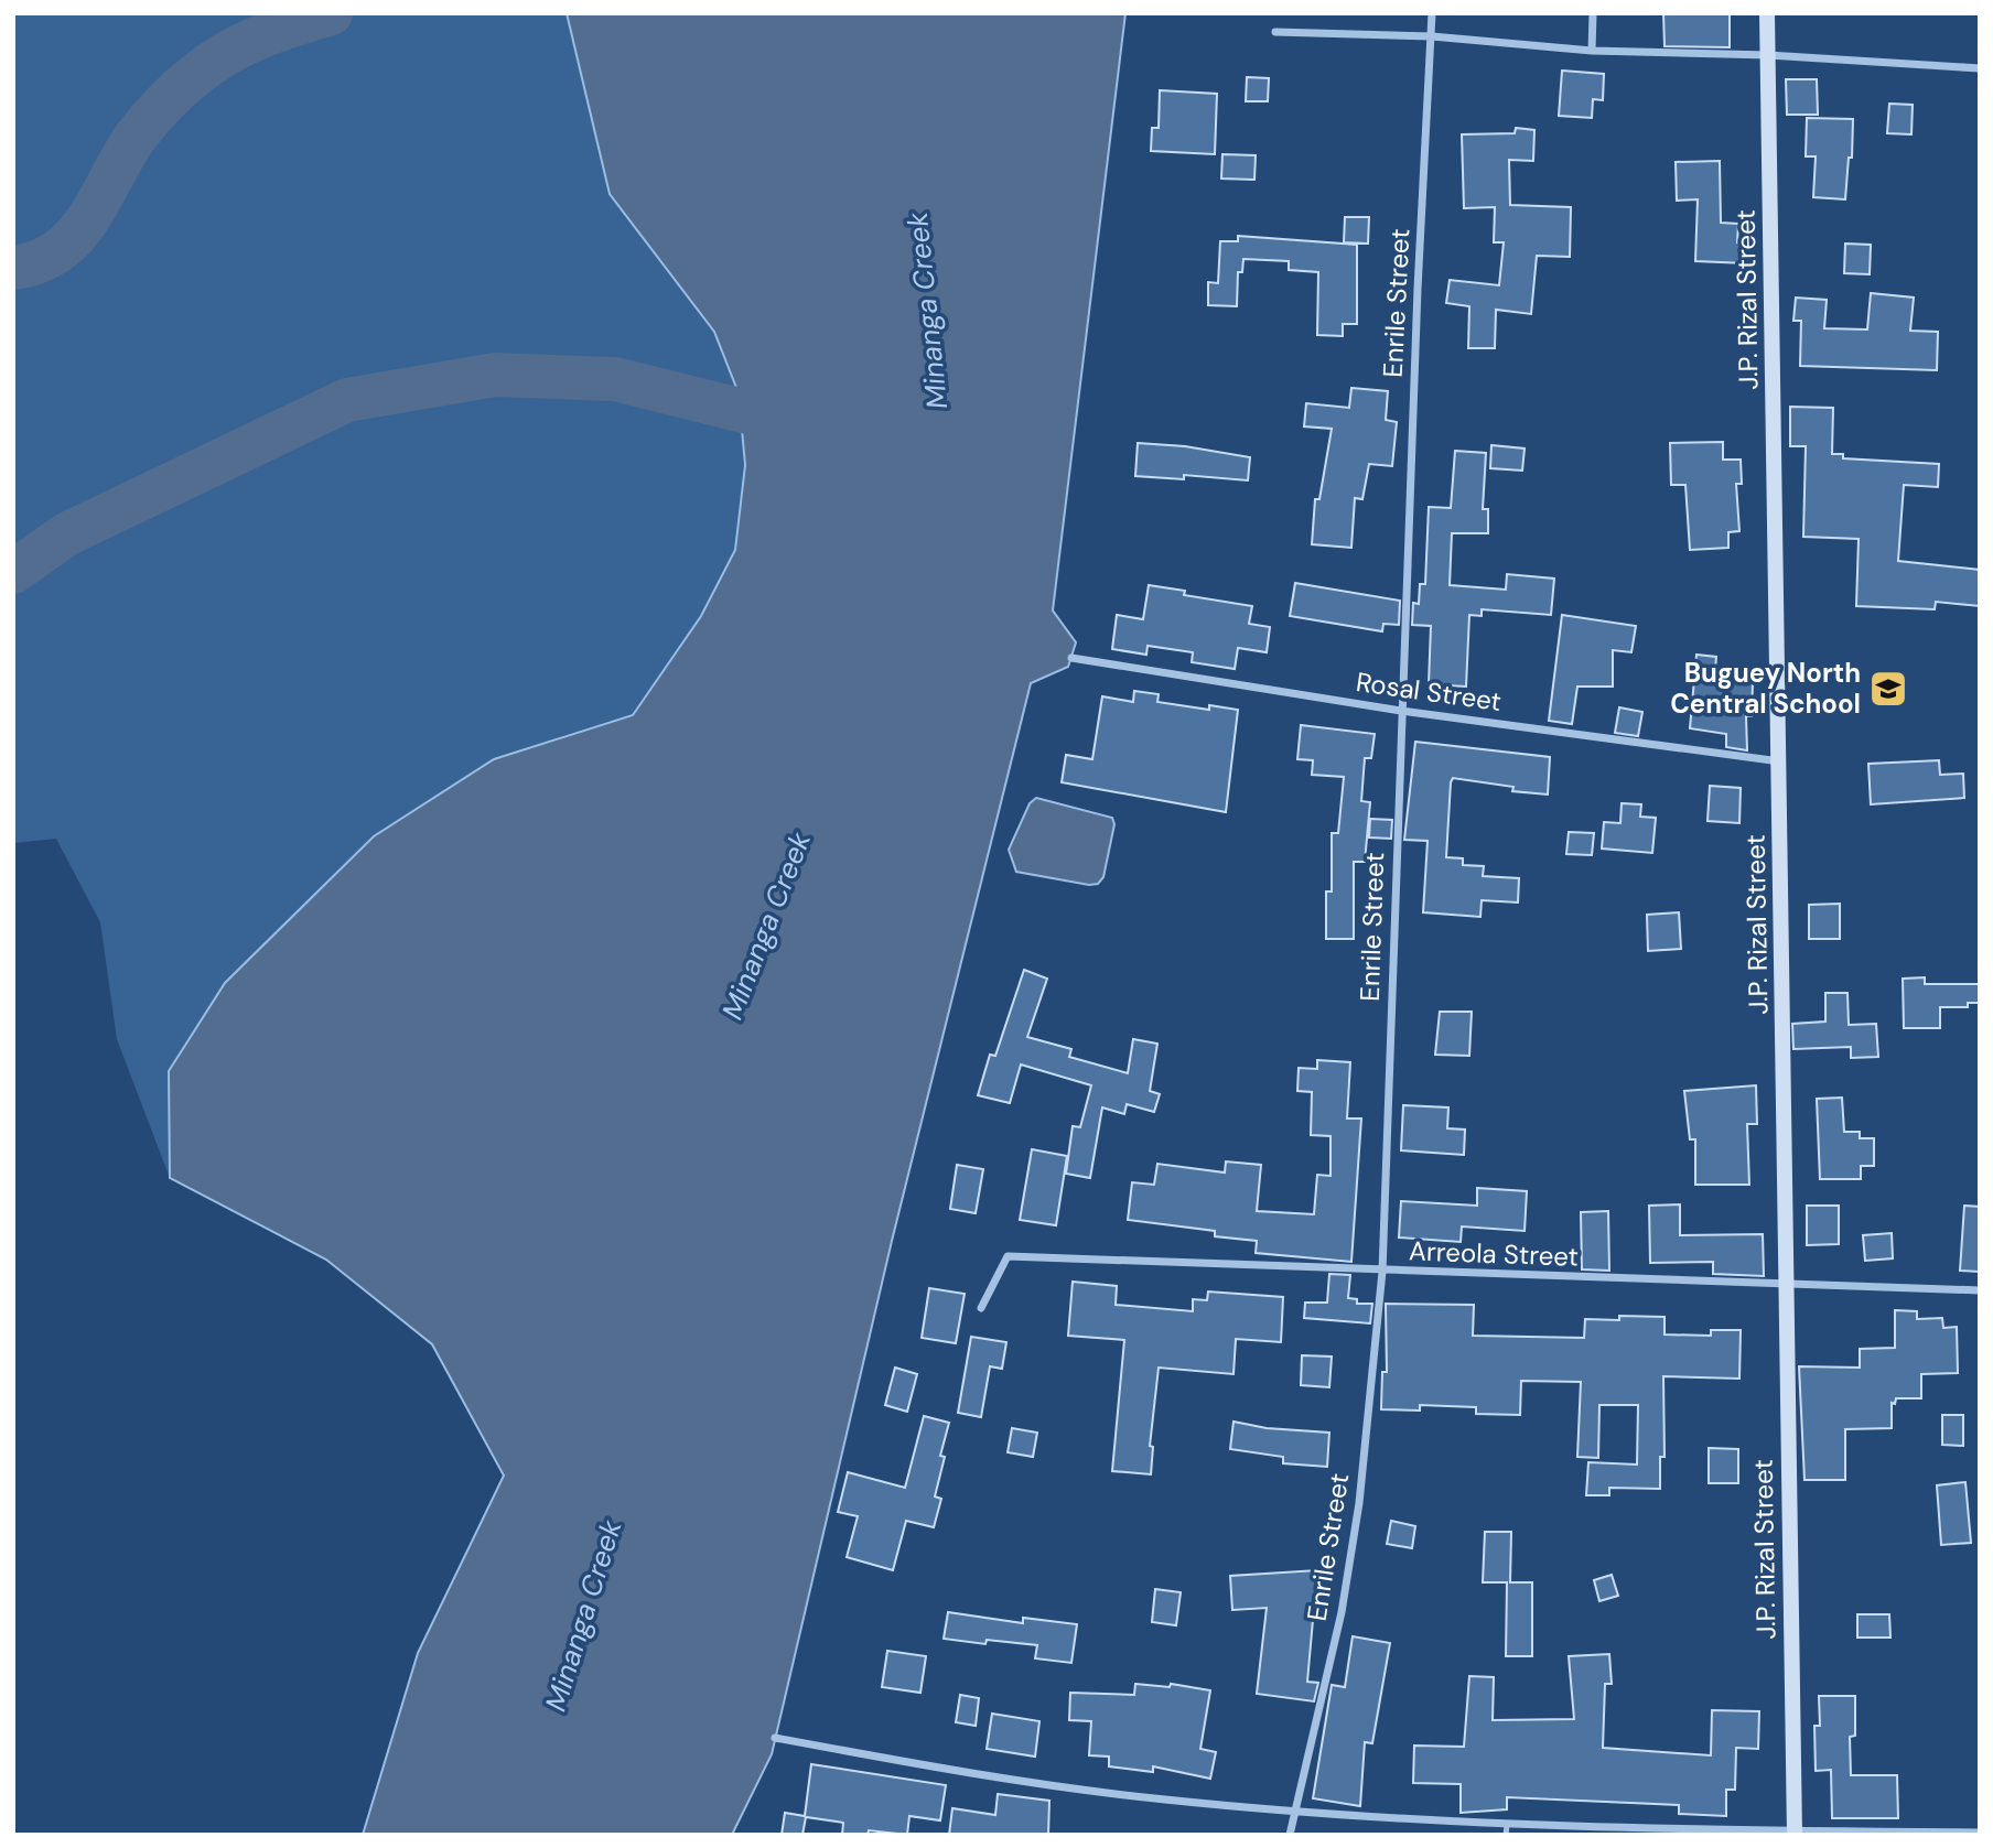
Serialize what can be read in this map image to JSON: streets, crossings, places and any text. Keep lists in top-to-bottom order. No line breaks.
{"streets":{"street":["J.P. Rizal Street","Enrile Street","Rosal Street","Arreola Street"]},"crossings":[["J.P. Rizal Street","Rosal Street"],["J.P. Rizal Street","Arreola Street"],["Enrile Street","Rosal Street"],["Enrile Street","Arreola Street"]],"water":["Minanga Creek"],"places":{"school or university":["Buguey North Central School"]}}
